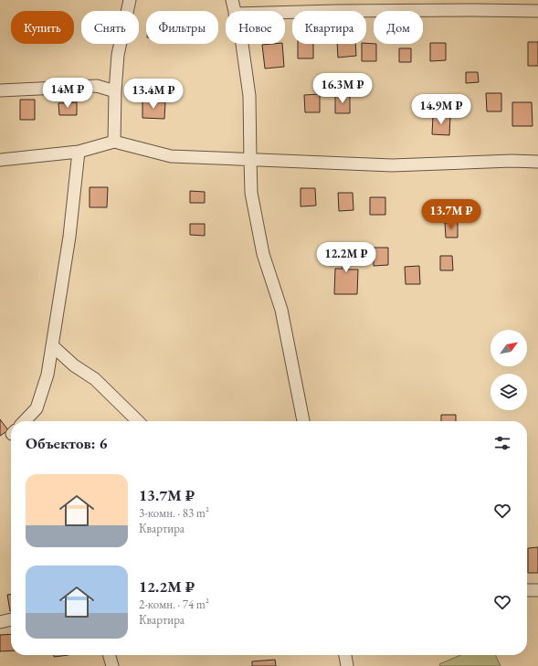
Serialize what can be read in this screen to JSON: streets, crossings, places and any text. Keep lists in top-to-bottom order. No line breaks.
{"north":"top right","page":{"chip":["Купить","Снять","Фильтры","Новое","Квартира","Дом"],"price":["16.3M ₽","14M ₽","13.4M ₽","14.9M ₽","13.7M ₽","12.2M ₽"],"heading":"Объектов: 6","list":[{"name":"13.7M ₽","note":"3-комн. · 83 m² · Квартира"},{"name":"12.2M ₽","note":"2-комн. · 74 m² · Квартира"}]}}
